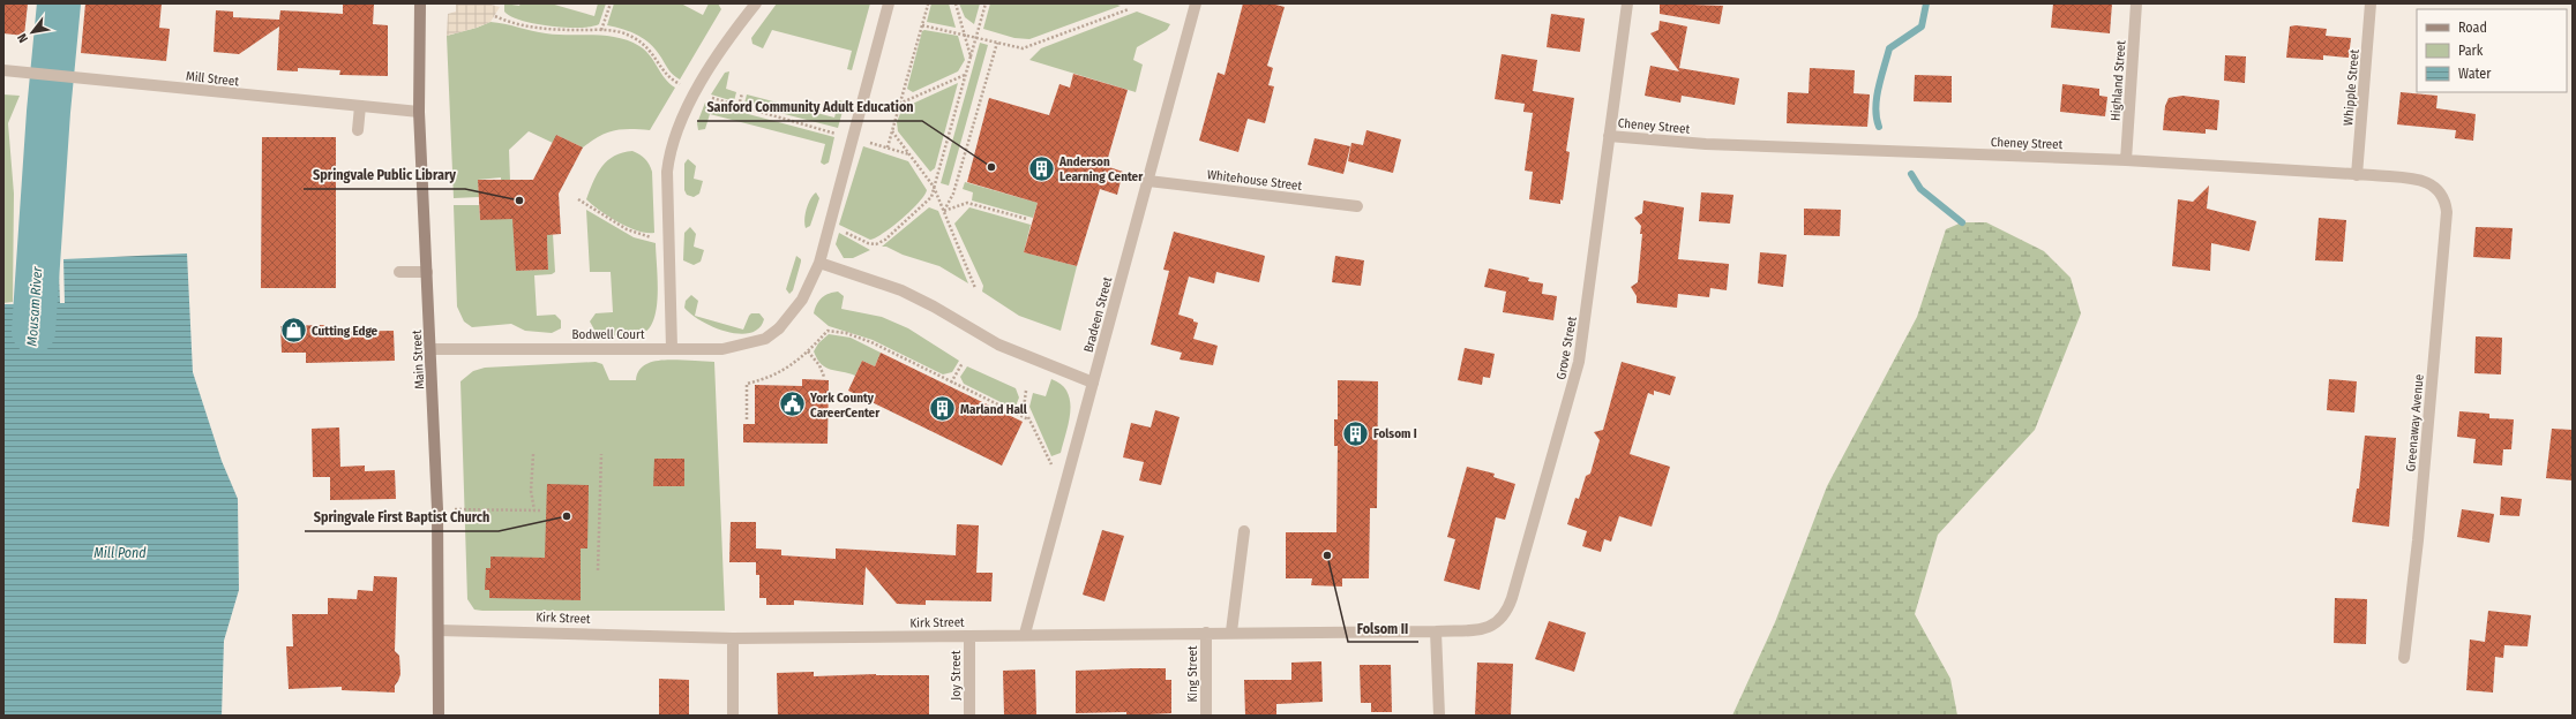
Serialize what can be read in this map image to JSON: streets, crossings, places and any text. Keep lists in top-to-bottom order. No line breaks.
{"streets":{"main road":["Main Street"],"street":["Mill Street","Highland Street","Whipple Street","Cheney Street","Whitehouse Street","Bradeen Street","Bodwell Court","Grove Street","Greenaway Avenue","Kirk Street","King Street","Joy Street"]},"crossings":[["Mill Street","Main Street"],["Highland Street","Cheney Street"],["Whipple Street","Cheney Street"],["Cheney Street","Grove Street"],["Cheney Street","Greenaway Avenue"],["Whitehouse Street","Bradeen Street"],["Bradeen Street","Kirk Street"],["Bodwell Court","Main Street"],["Grove Street","Kirk Street"],["Main Street","Kirk Street"],["Kirk Street","King Street"],["Kirk Street","Joy Street"]],"water":["Mousam River","Mill Pond"],"places":{"other":["Sanford Community Adult Education","Springvale Public Library","Springvale First Baptist Church","Folsom II"],"building":["Anderson Learning Center","Marland Hall","Folsom I"],"shop":["Cutting Edge"],"public building":["York County CareerCenter"]},"legend":["Road","Park","Water"],"north":"bottom left"}
